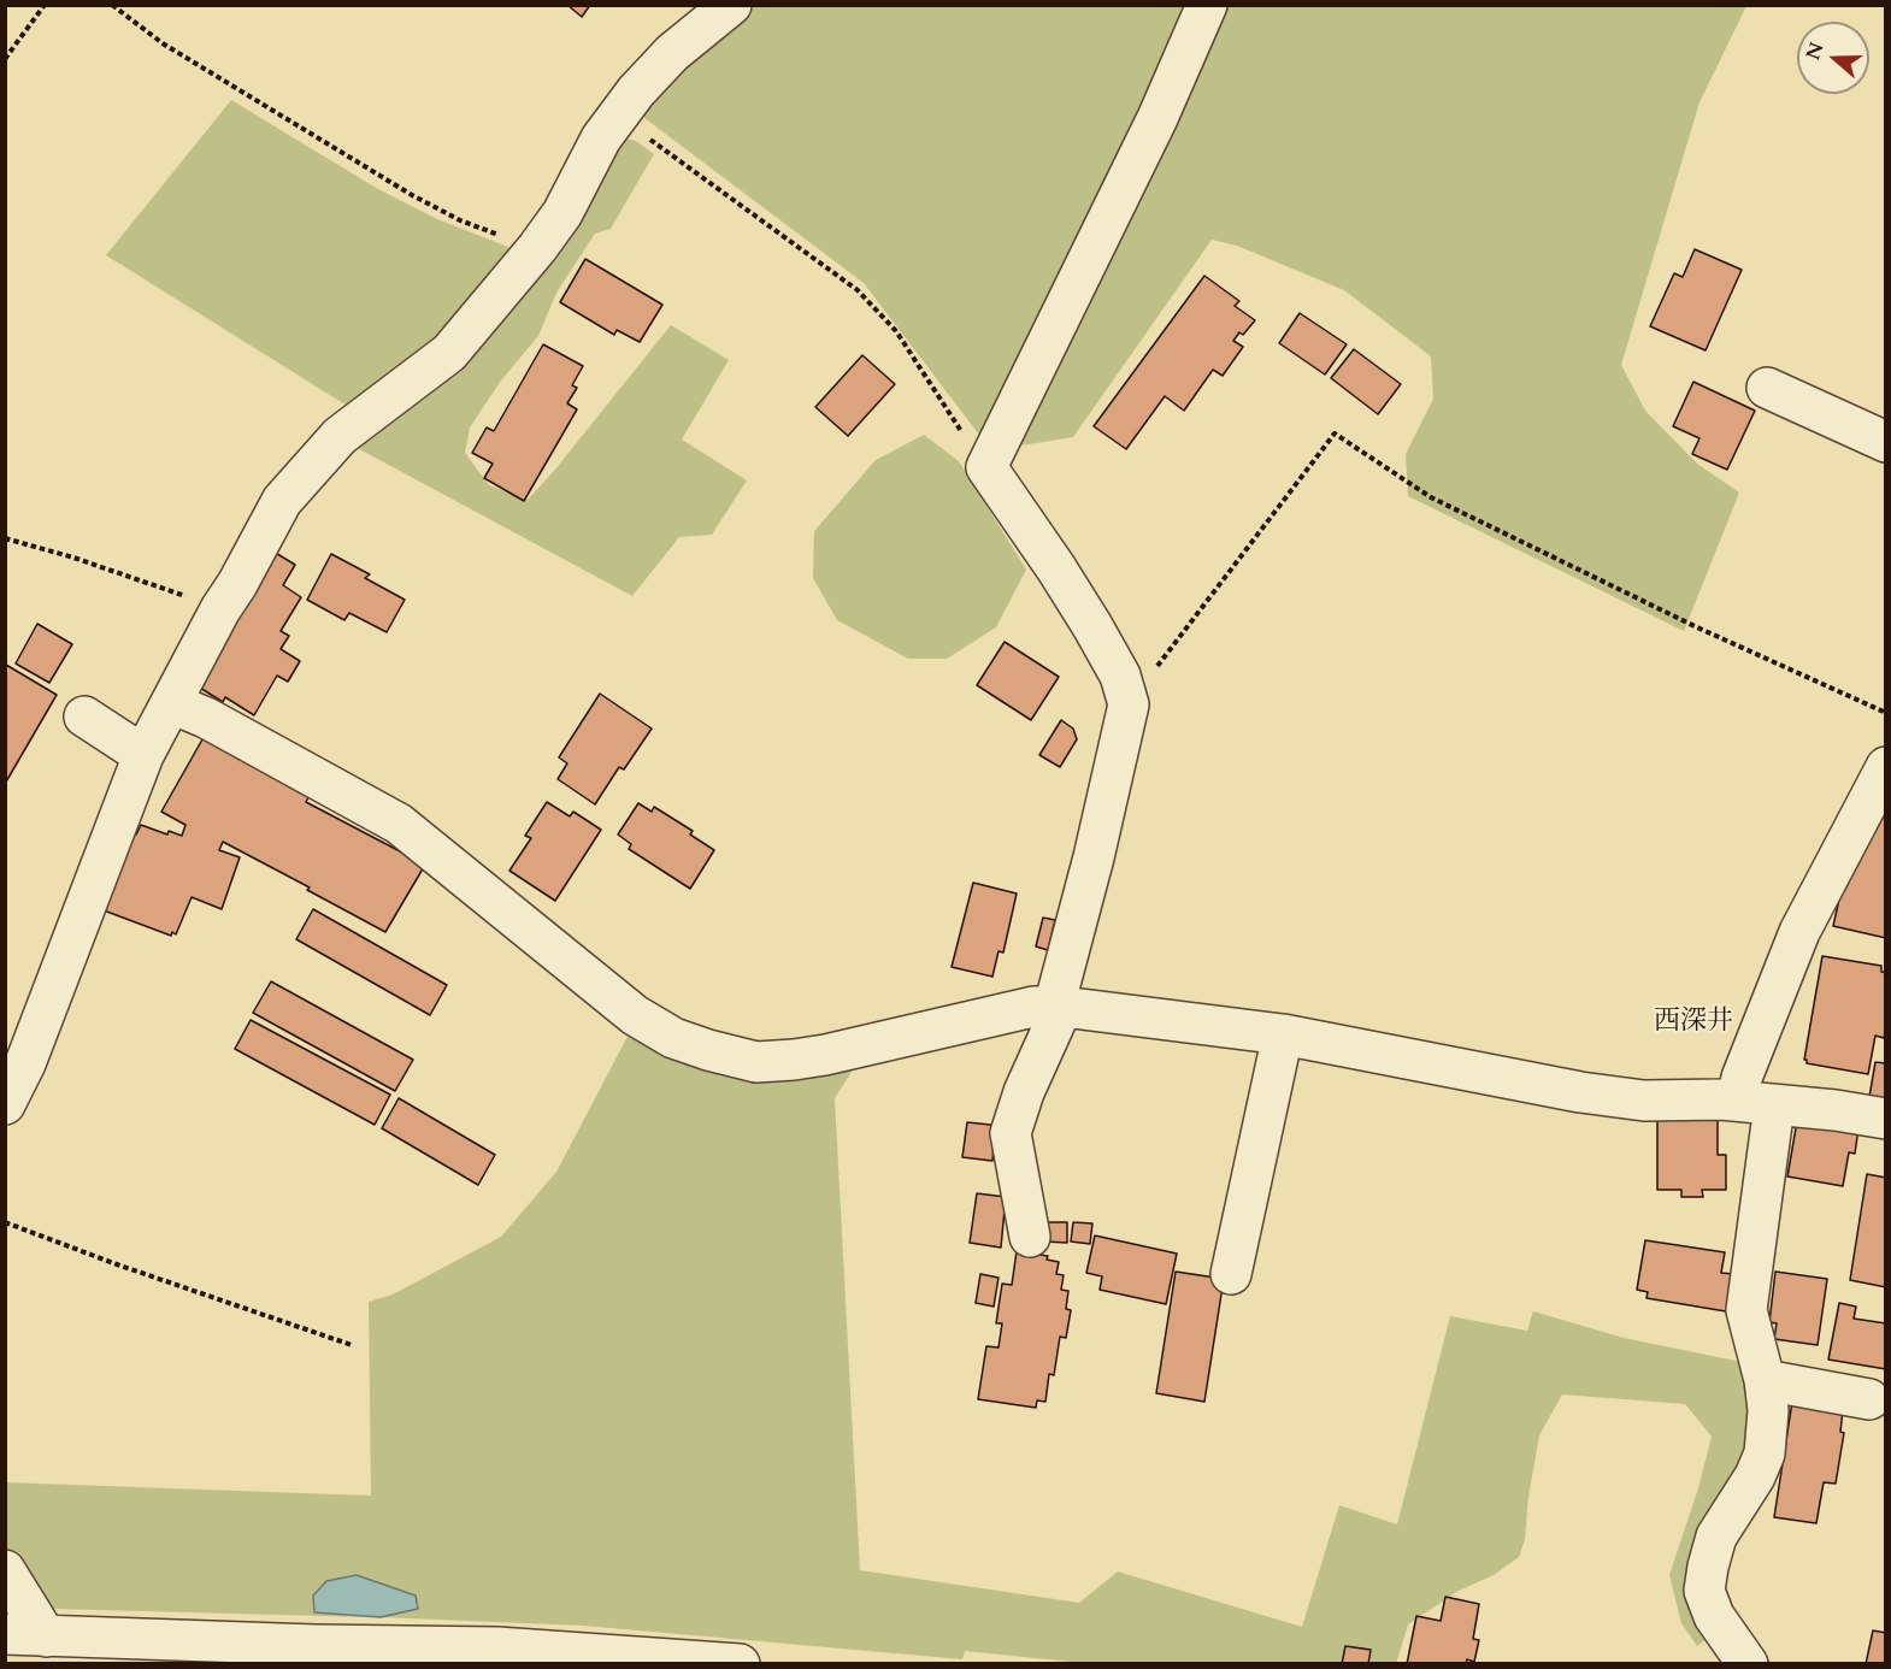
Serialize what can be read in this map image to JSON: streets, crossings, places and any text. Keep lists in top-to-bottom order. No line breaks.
{"districts":["西深井"],"north":"left"}
